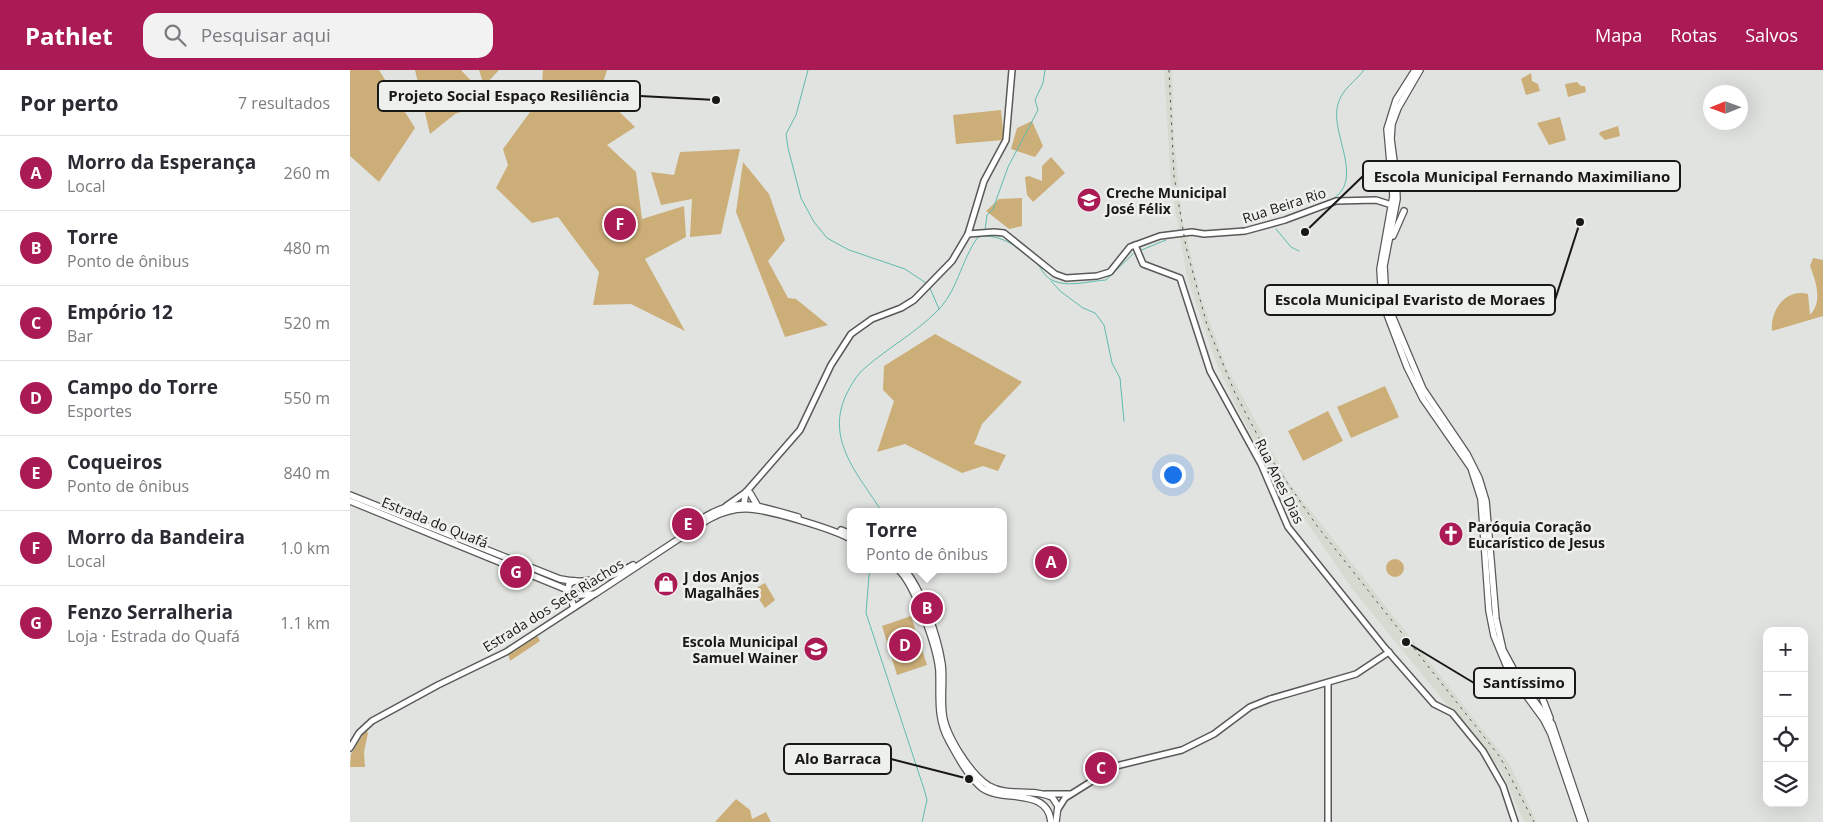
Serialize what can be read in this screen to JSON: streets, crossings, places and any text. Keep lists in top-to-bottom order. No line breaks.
{"streets":{"main road":["Estrada do Quafá","Estrada dos Sete Riachos"],"street":["Rua Beira Rio","Rua Anes Dias"]},"crossings":[["Rua Beira Rio","Rua Anes Dias"],["Estrada do Quafá","Estrada dos Sete Riachos"]],"places":{"other":["Projeto Social Espaço Resiliência","Escola Municipal Evaristo de Moraes","Escola Municipal Fernando Maximiliano","Santíssimo","Alo Barraca"],"school or university":["Creche Municipal José Félix","Escola Municipal Samuel Wainer"],"church":["Paróquia Coração Eucarístico de Jesus"],"shop":["J dos Anjos Magalhães"]},"north":"left","page":{"header":"Pathlet","search":"Pesquisar aqui","nav":["Mapa","Rotas","Salvos"],"heading":["Por perto","7 resultados"],"list":[{"mark":"A","name":"Morro da Esperança","note":"Local","value":"260 m"},{"mark":"B","name":"Torre","note":"Ponto de ônibus","value":"480 m"},{"mark":"C","name":"Empório 12","note":"Bar","value":"520 m"},{"mark":"D","name":"Campo do Torre","note":"Esportes","value":"550 m"},{"mark":"E","name":"Coqueiros","note":"Ponto de ônibus","value":"840 m"},{"mark":"F","name":"Morro da Bandeira","note":"Local","value":"1.0 km"},{"mark":"G","name":"Fenzo Serralheria","note":"Loja · Estrada do Quafá","value":"1.1 km"}],"pins":["F","E","A","G","B","D","C"],"popup":["Torre","Ponto de ônibus"],"map_buttons":["+","−"]}}
